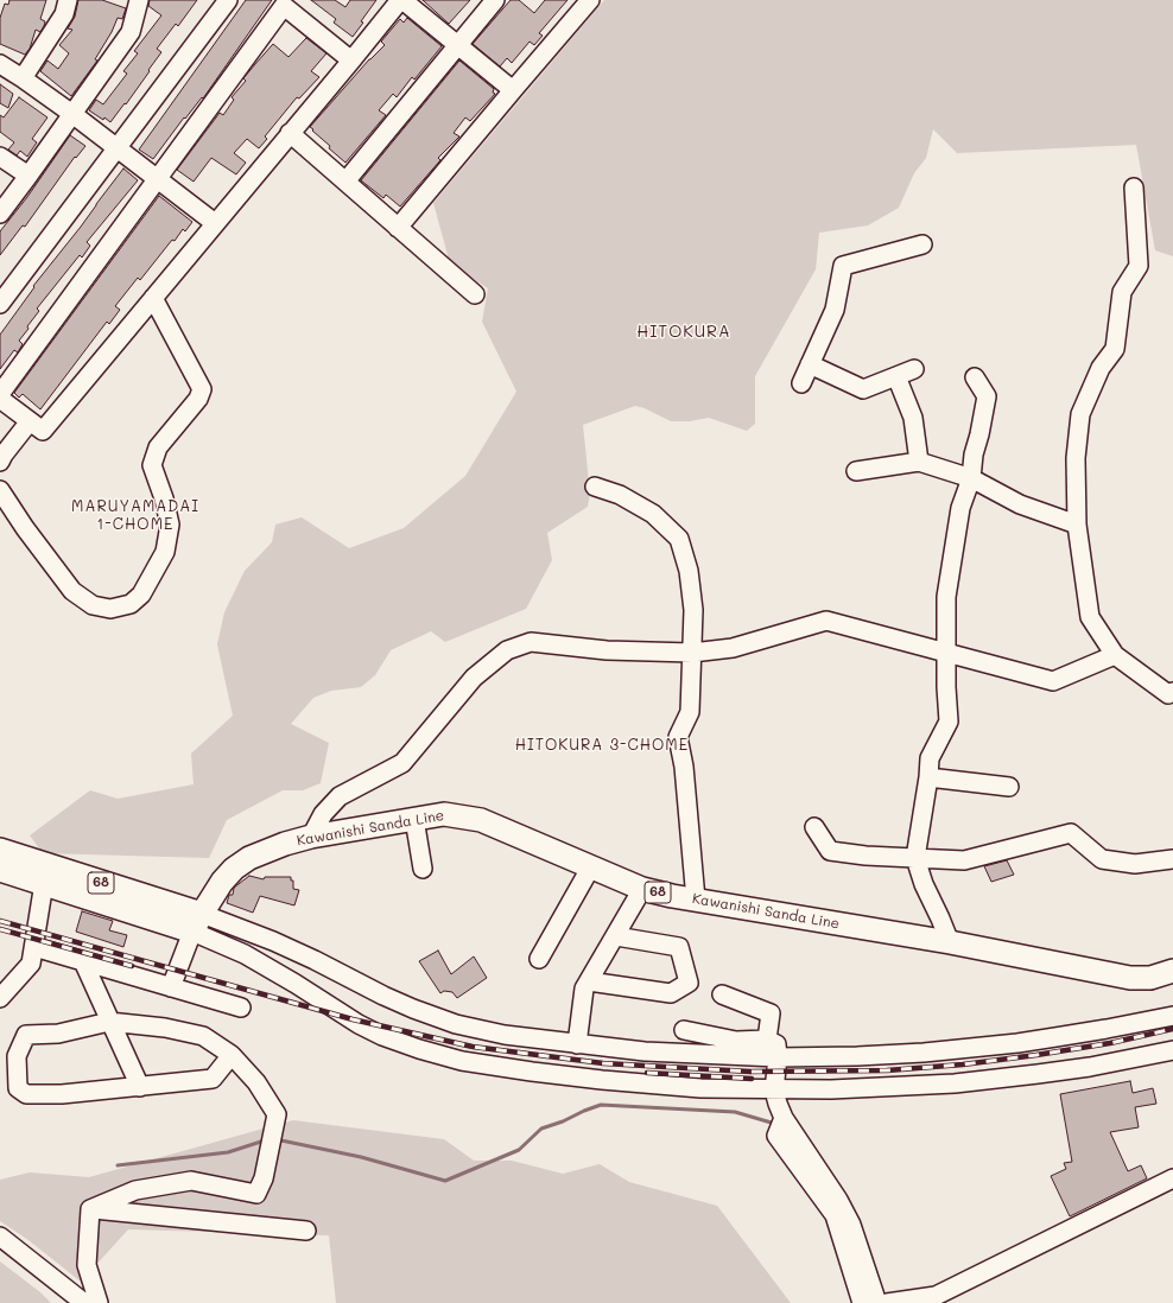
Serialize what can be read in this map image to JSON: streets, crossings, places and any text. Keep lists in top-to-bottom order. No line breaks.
{"streets":{"main road":["Kawanishi Sanda Line","68"]},"crossings":[["Kawanishi Sanda Line","68"]],"districts":["HITOKURA","MARUYAMADAI 1-CHOME","HITOKURA 3-CHOME"]}
